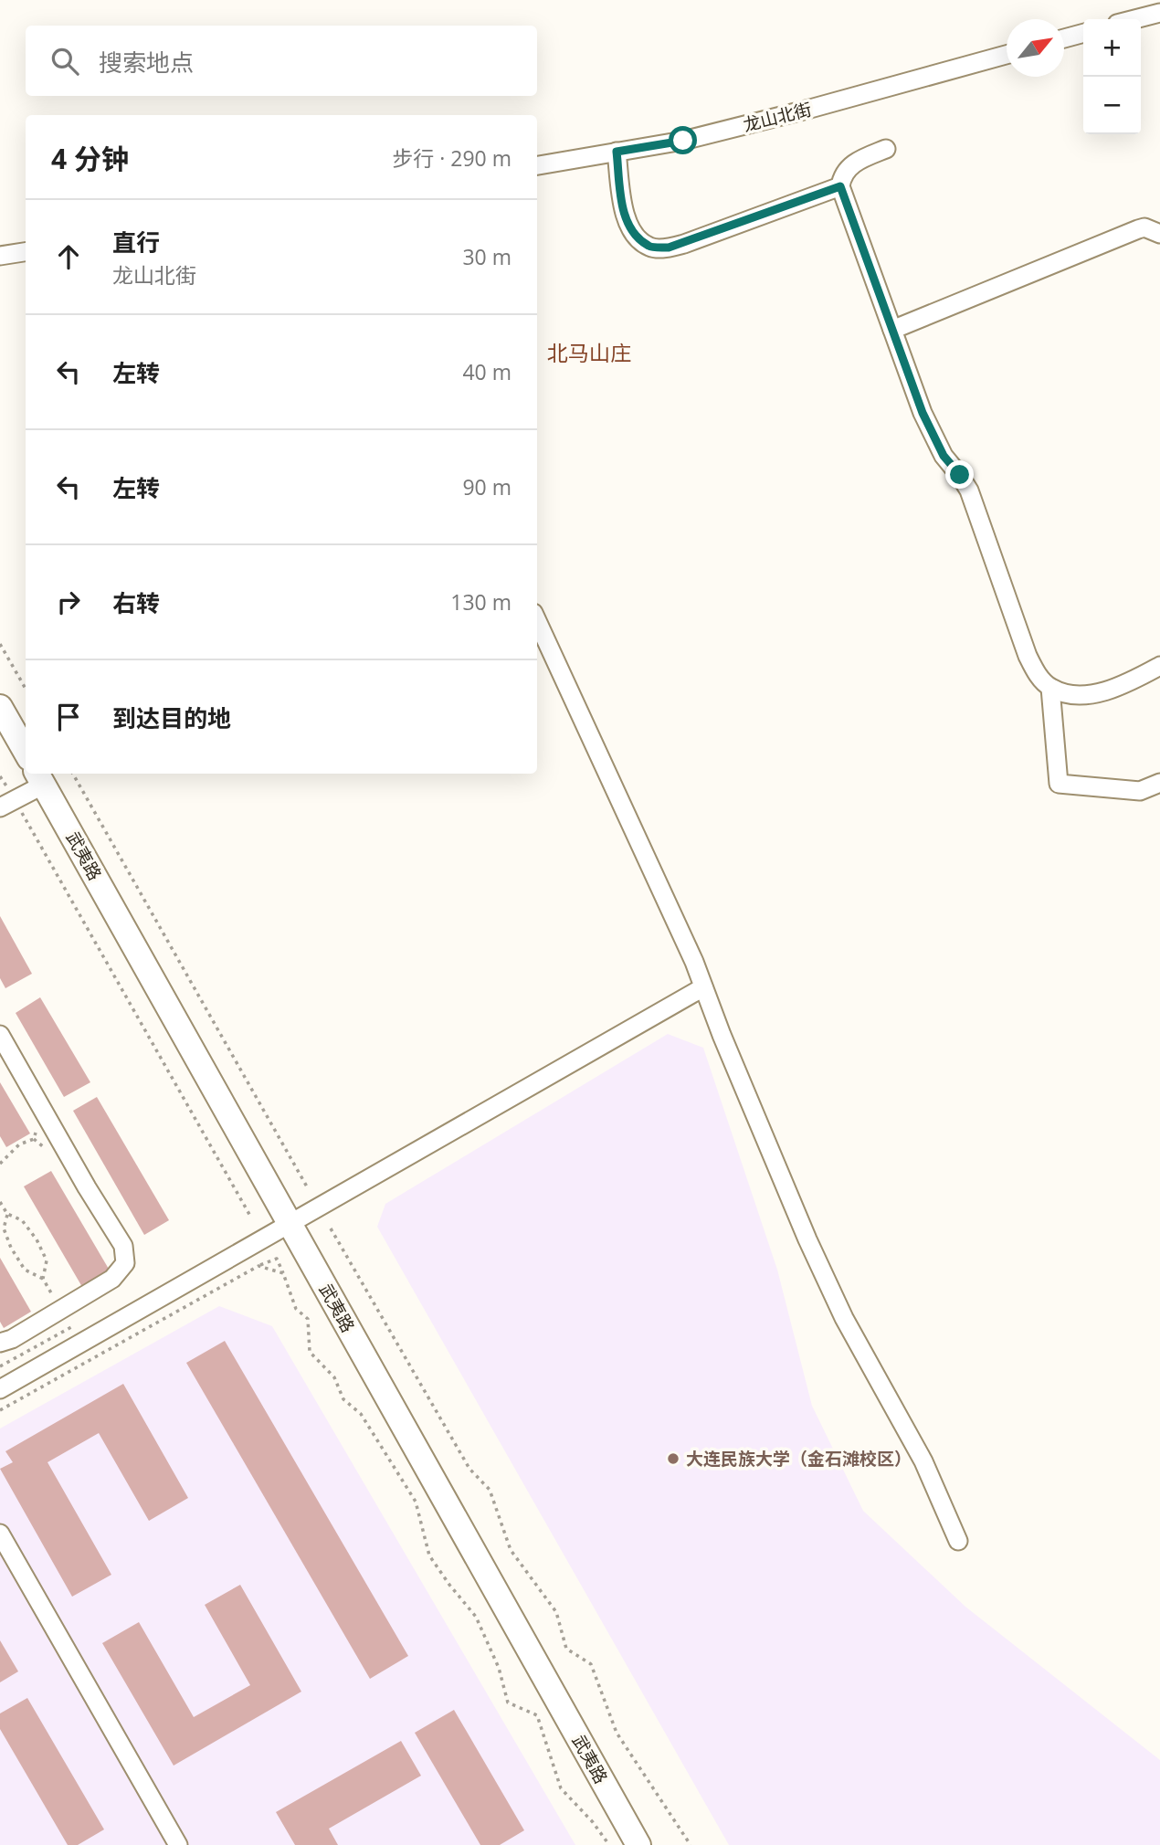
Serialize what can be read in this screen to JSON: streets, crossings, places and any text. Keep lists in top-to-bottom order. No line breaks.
{"streets":{"main road":["武夷路"],"street":["龙山北街"]},"districts":["北马山庄"],"places":["大连民族大学（金石滩校区）"],"north":"top right","page":{"map_buttons":["+","−"],"search":"搜索地点","heading":["4 分钟","步行 · 290 m"],"list":[["直行","龙山北街","30 m"],["左转","40 m"],["左转","90 m"],["右转","130 m"],"到达目的地"]}}
